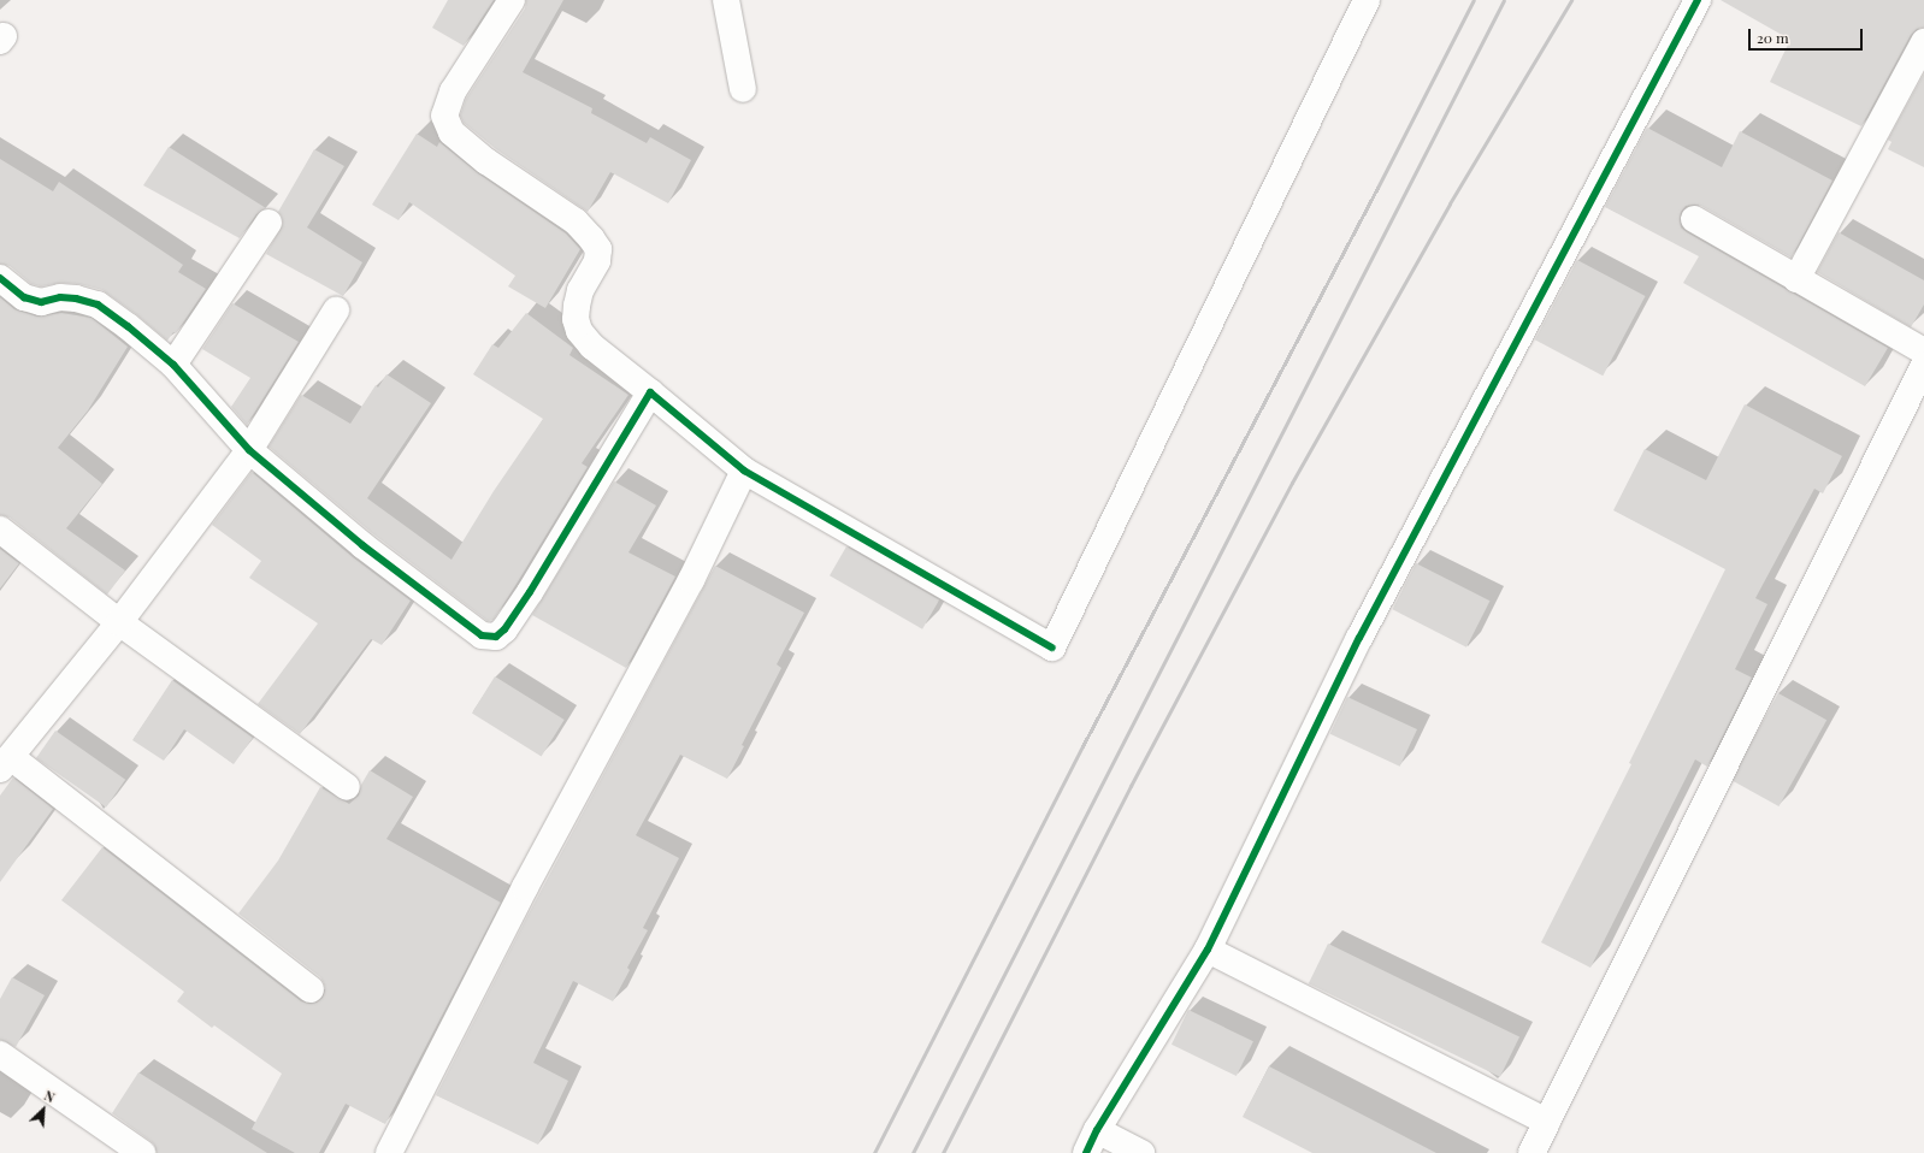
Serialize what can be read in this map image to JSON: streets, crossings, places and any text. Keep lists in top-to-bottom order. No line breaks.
{"scale_bar":"20 m","north":"top right"}
